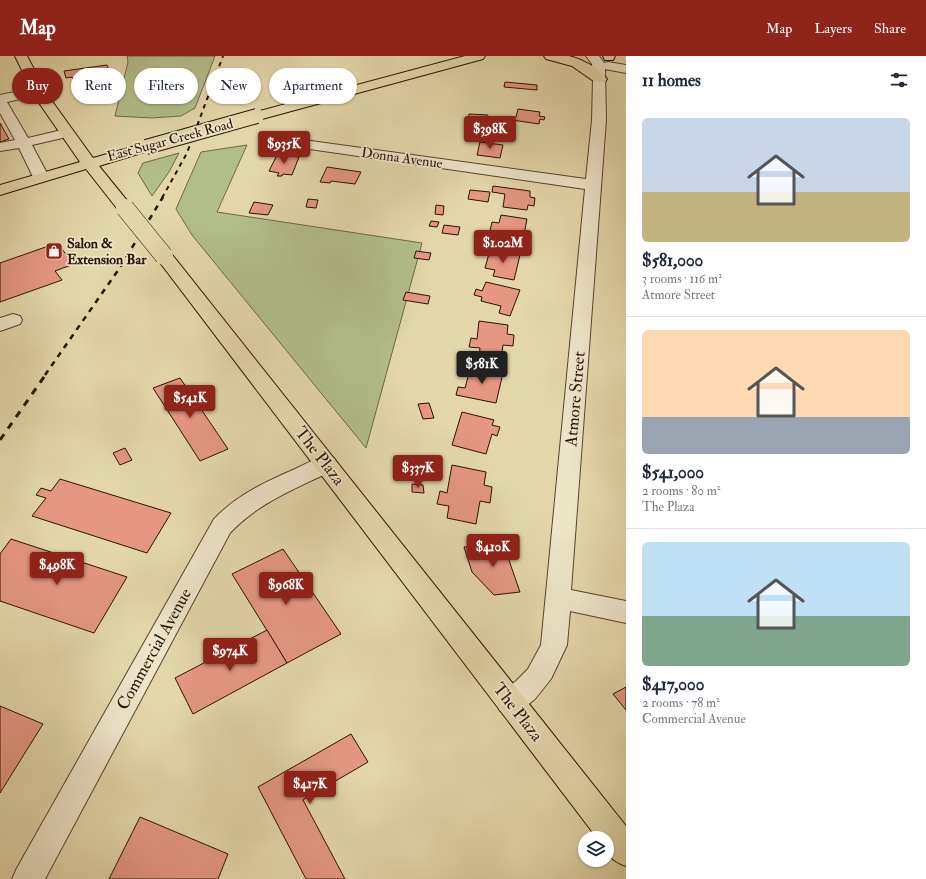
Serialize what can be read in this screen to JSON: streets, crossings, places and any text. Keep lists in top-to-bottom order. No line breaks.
{"streets":{"main road":["East Sugar Creek Road","The Plaza"],"street":["Donna Avenue","Atmore Street","Commercial Avenue"]},"crossings":[["East Sugar Creek Road","The Plaza"],["Donna Avenue","Atmore Street"],["Atmore Street","The Plaza"],["The Plaza","Commercial Avenue"]],"places":{"shop":["Salon & Extension Bar"]},"page":{"header":"Map","nav":["Map","Layers","Share"],"heading":"11 homes","chip":["Buy","Rent","Filters","New","Apartment"],"list":[{"name":"$581,000","note":"3 rooms · 116 m² · Atmore Street"},{"name":"$541,000","note":"2 rooms · 80 m² · The Plaza"},{"name":"$417,000","note":"2 rooms · 78 m² · Commercial Avenue"}],"price":["$398K","$935K","$1.02M","$581K","$541K","$337K","$410K","$498K","$968K","$974K","$417K"]}}
